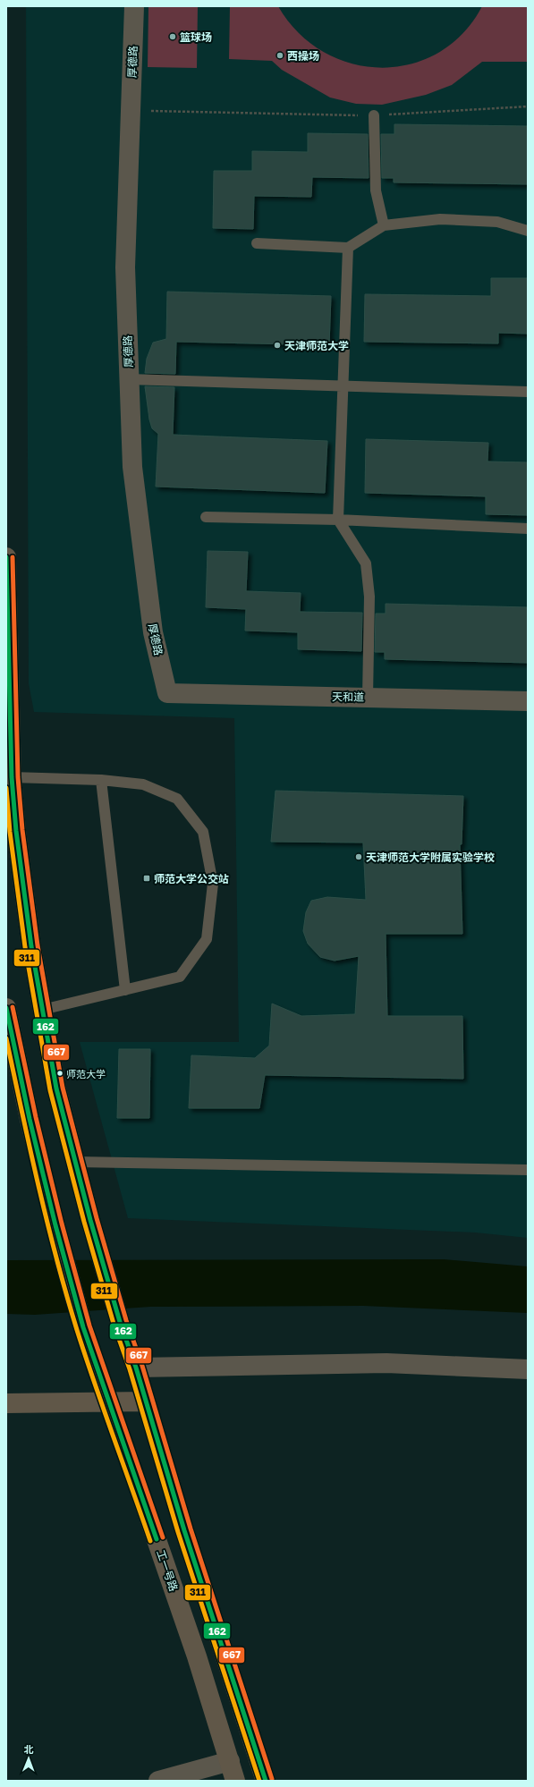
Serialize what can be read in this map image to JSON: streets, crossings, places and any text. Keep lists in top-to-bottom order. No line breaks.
{"streets":{"main road":["工一号路"],"street":["厚德路","天和道"]},"crossings":[["厚德路","天和道"]],"places":{"other":["篮球场","西操场","天津师范大学","天津师范大学附属实验学校","师范大学"],"transit":["师范大学公交站"]},"lines":["transit line 162","transit line 667","transit line 311"],"north":"top"}
